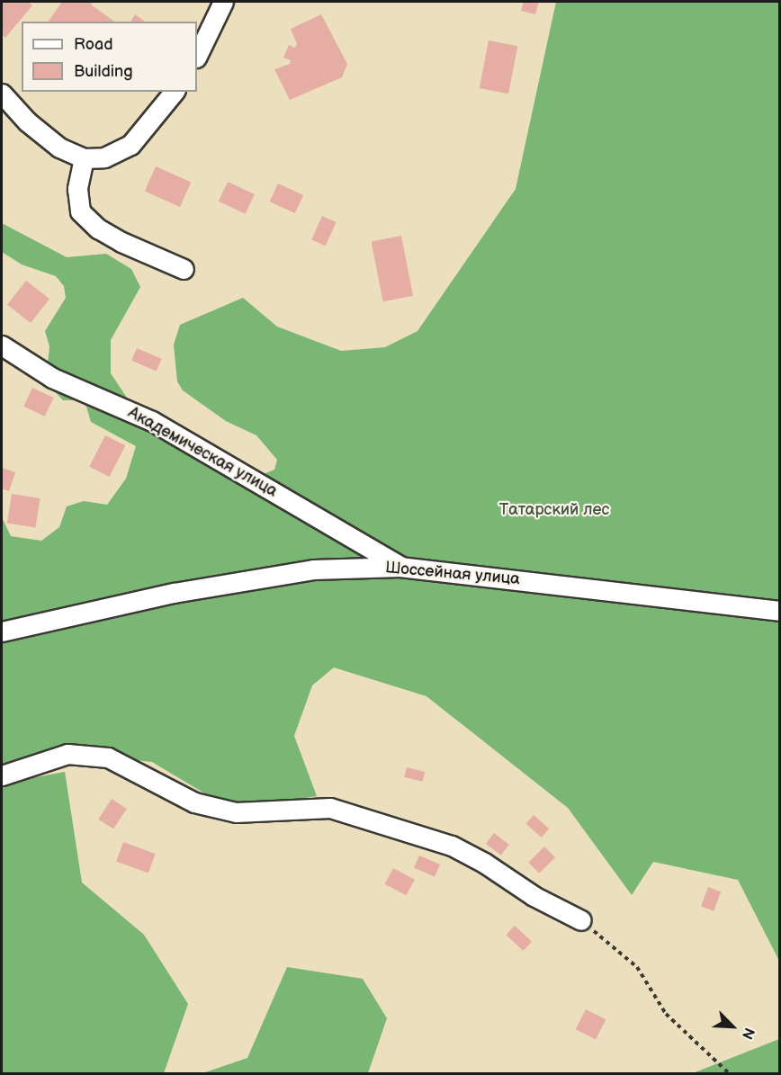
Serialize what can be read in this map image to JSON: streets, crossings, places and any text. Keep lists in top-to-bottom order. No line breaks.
{"streets":{"street":["Академическая улица","Шоссейная улица"]},"crossings":[["Академическая улица","Шоссейная улица"]],"parks":["Татарский лес"],"legend":["Road","Building"],"north":"bottom right"}
